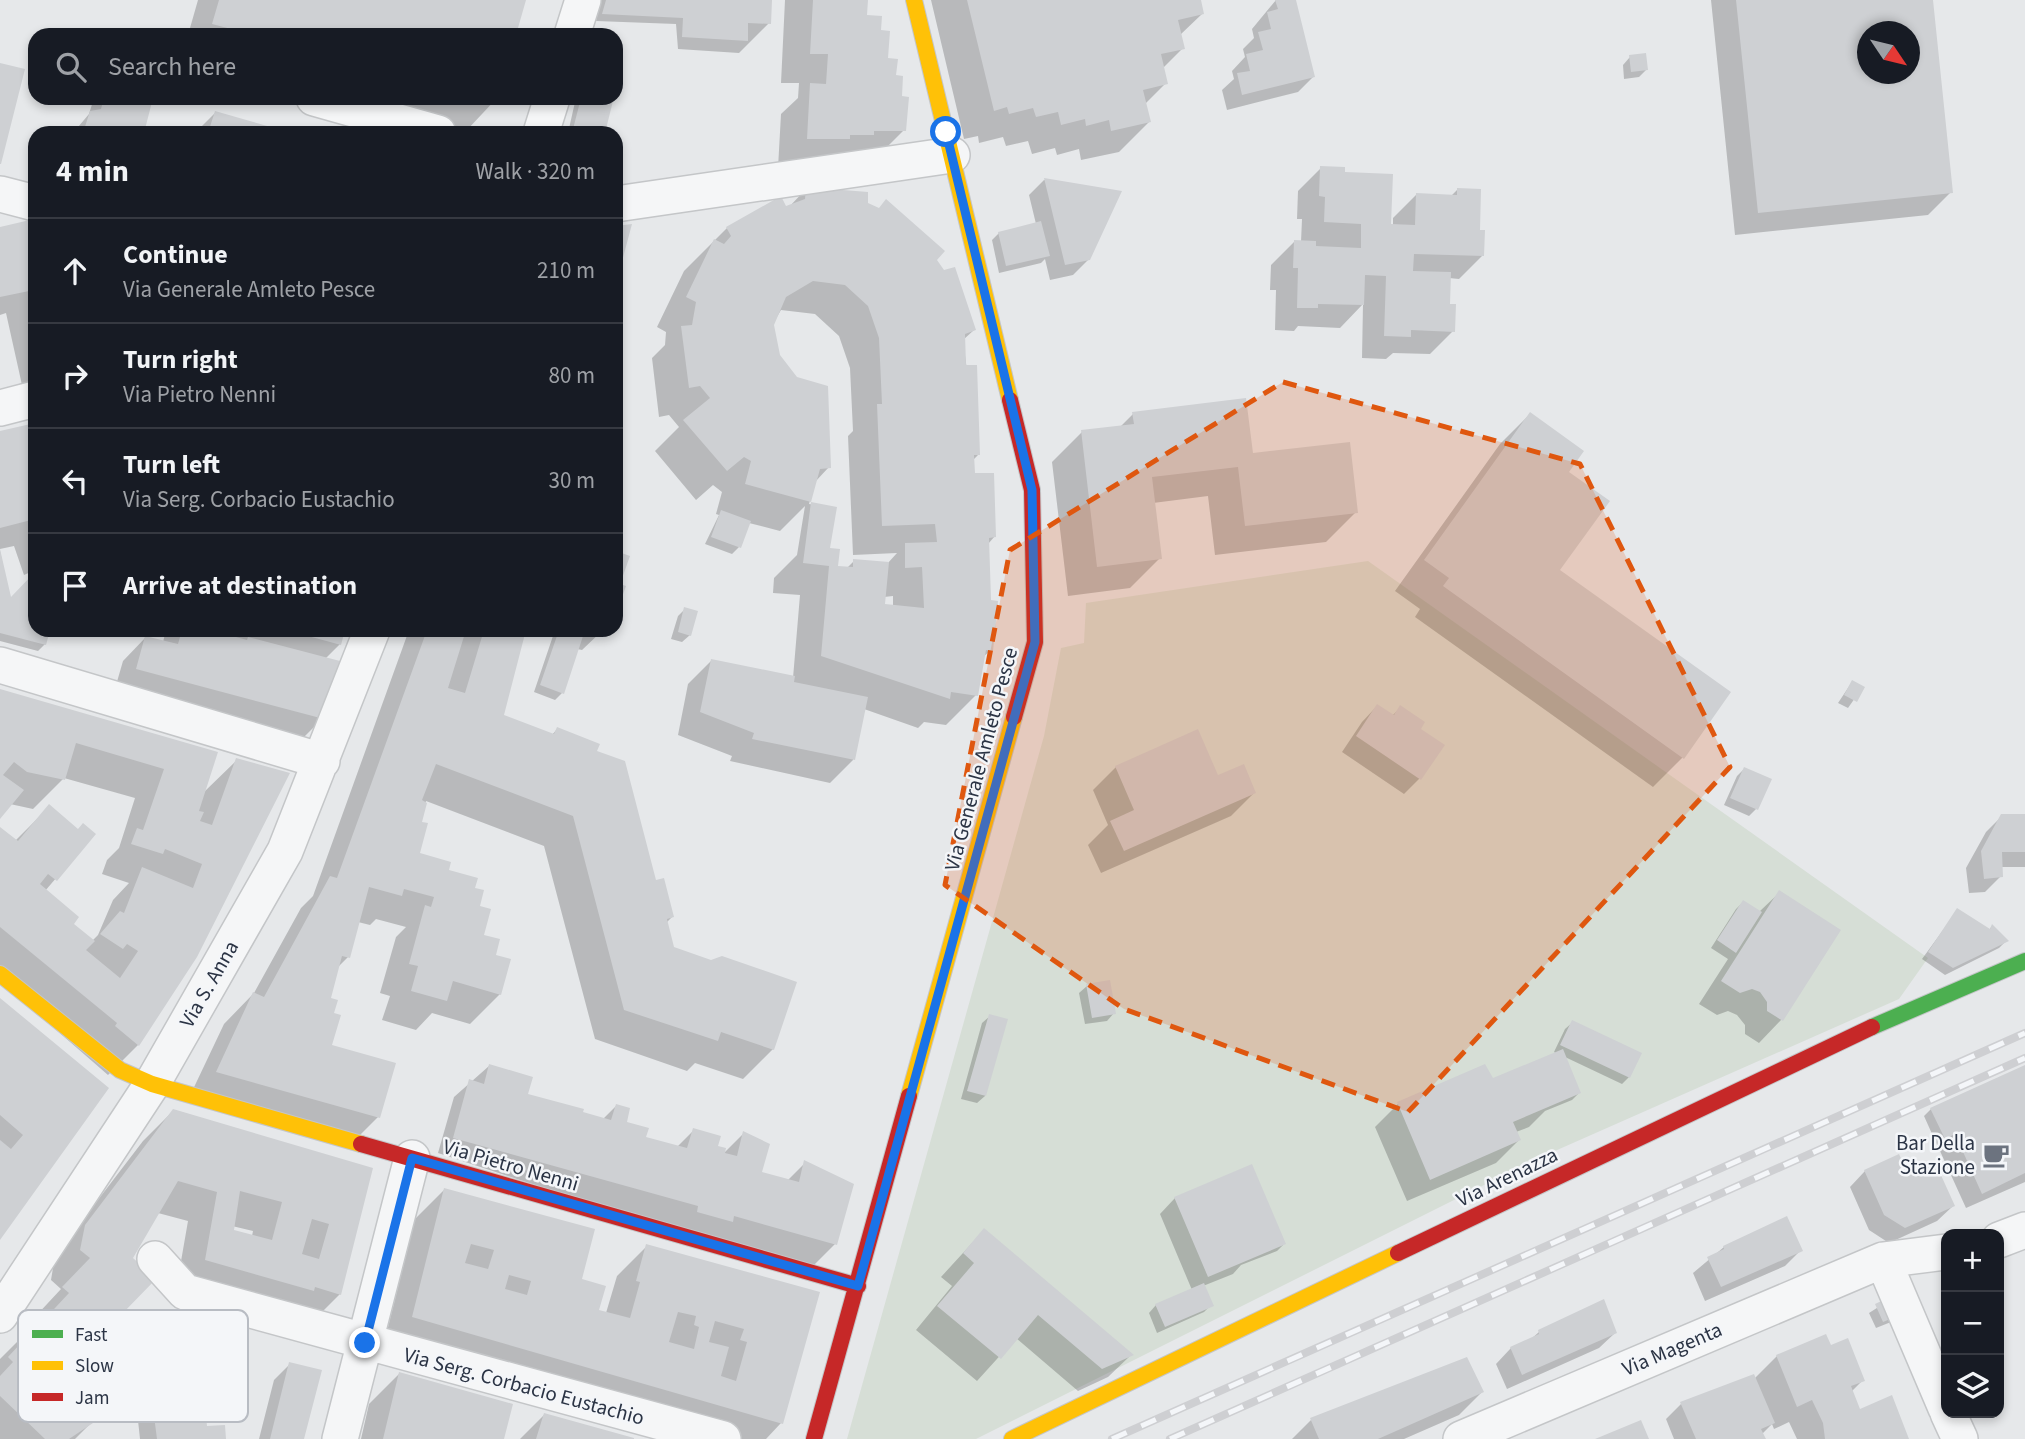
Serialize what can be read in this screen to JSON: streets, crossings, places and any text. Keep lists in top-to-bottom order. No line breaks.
{"streets":{"street":["Via Generale Amleto Pesce","Via S. Anna","Via Pietro Nenni","Via Arenazza","Via Magenta","Via Serg. Corbacio Eustachio"]},"crossings":[["Via Generale Amleto Pesce","Via Pietro Nenni"],["Via S. Anna","Via Pietro Nenni"]],"places":{"cafe":["Bar Della Stazione"]},"legend":["Fast","Slow","Jam"],"north":"bottom right","page":{"search":"Search here","heading":["4 min","Walk · 320 m"],"list":[["Continue","Via Generale Amleto Pesce","210 m"],["Turn right","Via Pietro Nenni","80 m"],["Turn left","Via Serg. Corbacio Eustachio","30 m"],"Arrive at destination"],"map_buttons":["+","−"]}}
